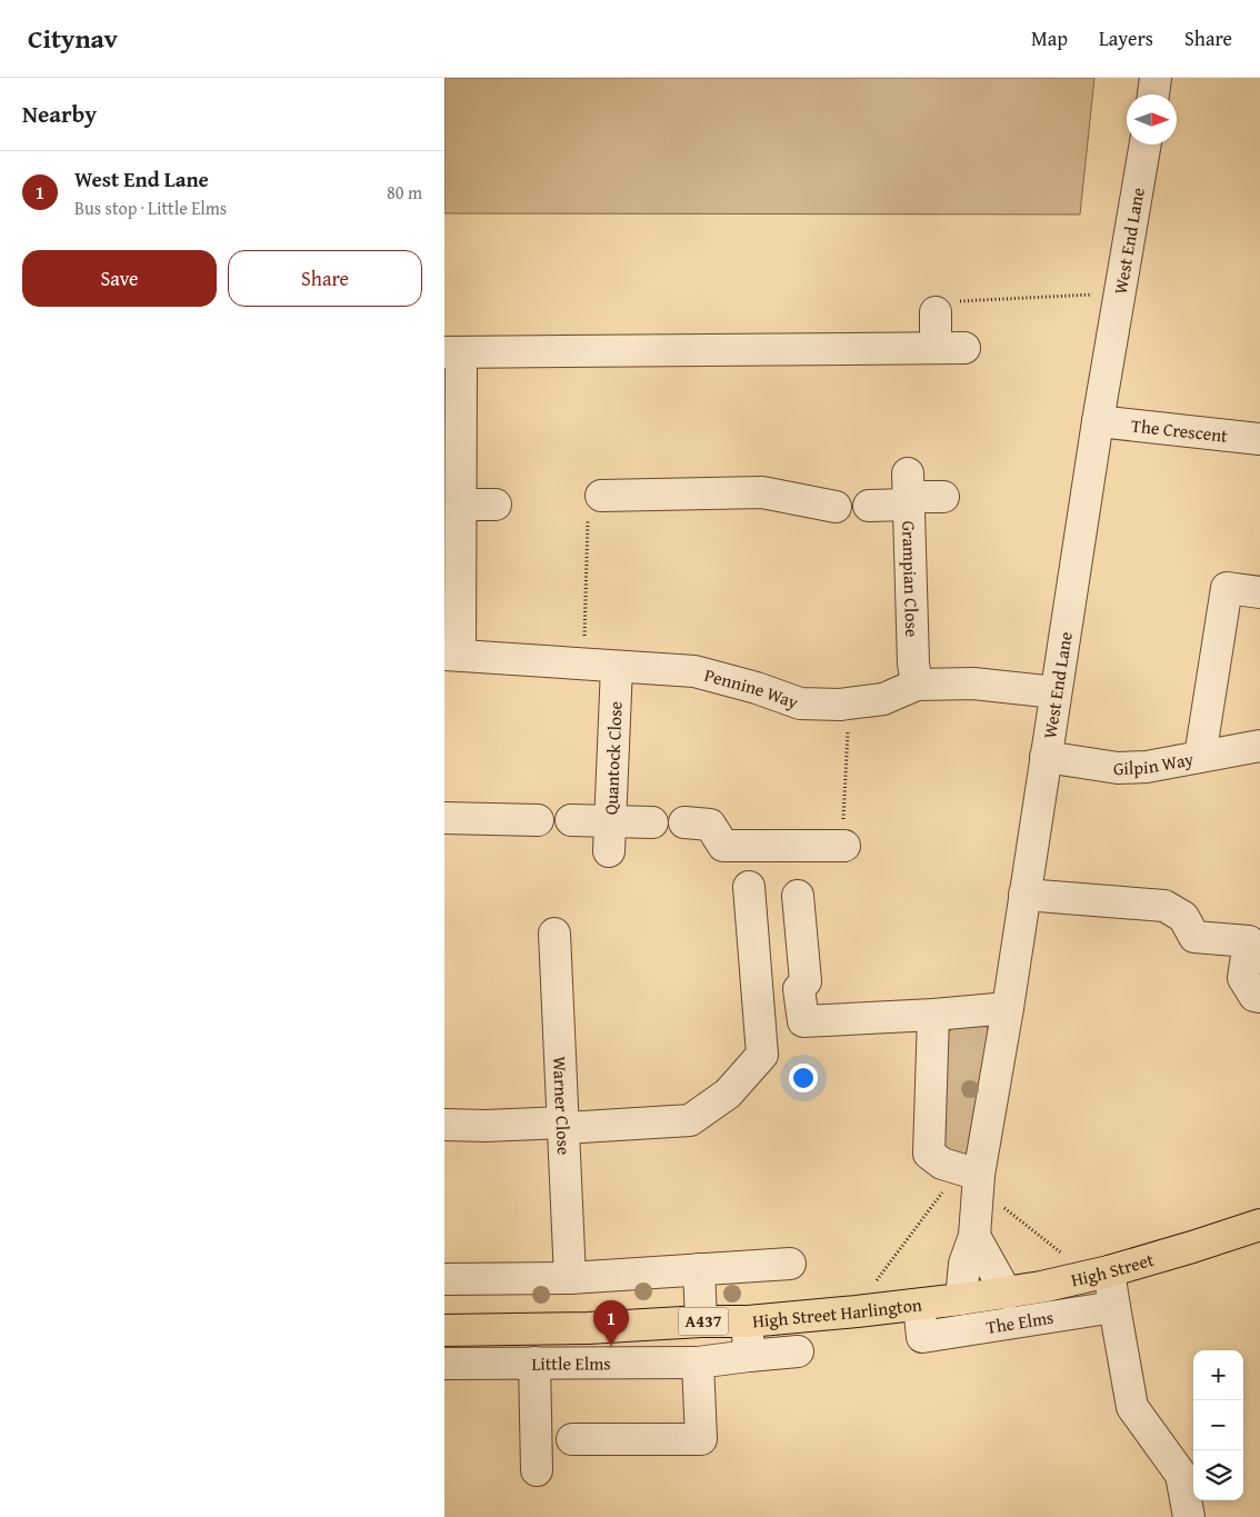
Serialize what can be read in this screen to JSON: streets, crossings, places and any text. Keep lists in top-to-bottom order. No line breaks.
{"streets":{"main road":["High Street","High Street Harlington","A437"],"street":["West End Lane","The Crescent","Grampian Close","Pennine Way","Quantock Close","Gilpin Way","Warner Close","The Elms","Little Elms"]},"crossings":[["West End Lane","The Crescent"],["West End Lane","Pennine Way"],["West End Lane","Gilpin Way"],["West End Lane","High Street"],["West End Lane","High Street Harlington"],["Grampian Close","Pennine Way"],["Pennine Way","Quantock Close"],["High Street","High Street Harlington"],["High Street Harlington","The Elms"]],"north":"right","page":{"header":"Citynav","nav":["Map","Layers","Share"],"heading":"Nearby","list":[{"mark":"1","name":"West End Lane","note":"Bus stop · Little Elms","value":"80 m"}],"buttons":["Save","Share"],"pins":"1","map_buttons":["+","−"]}}
